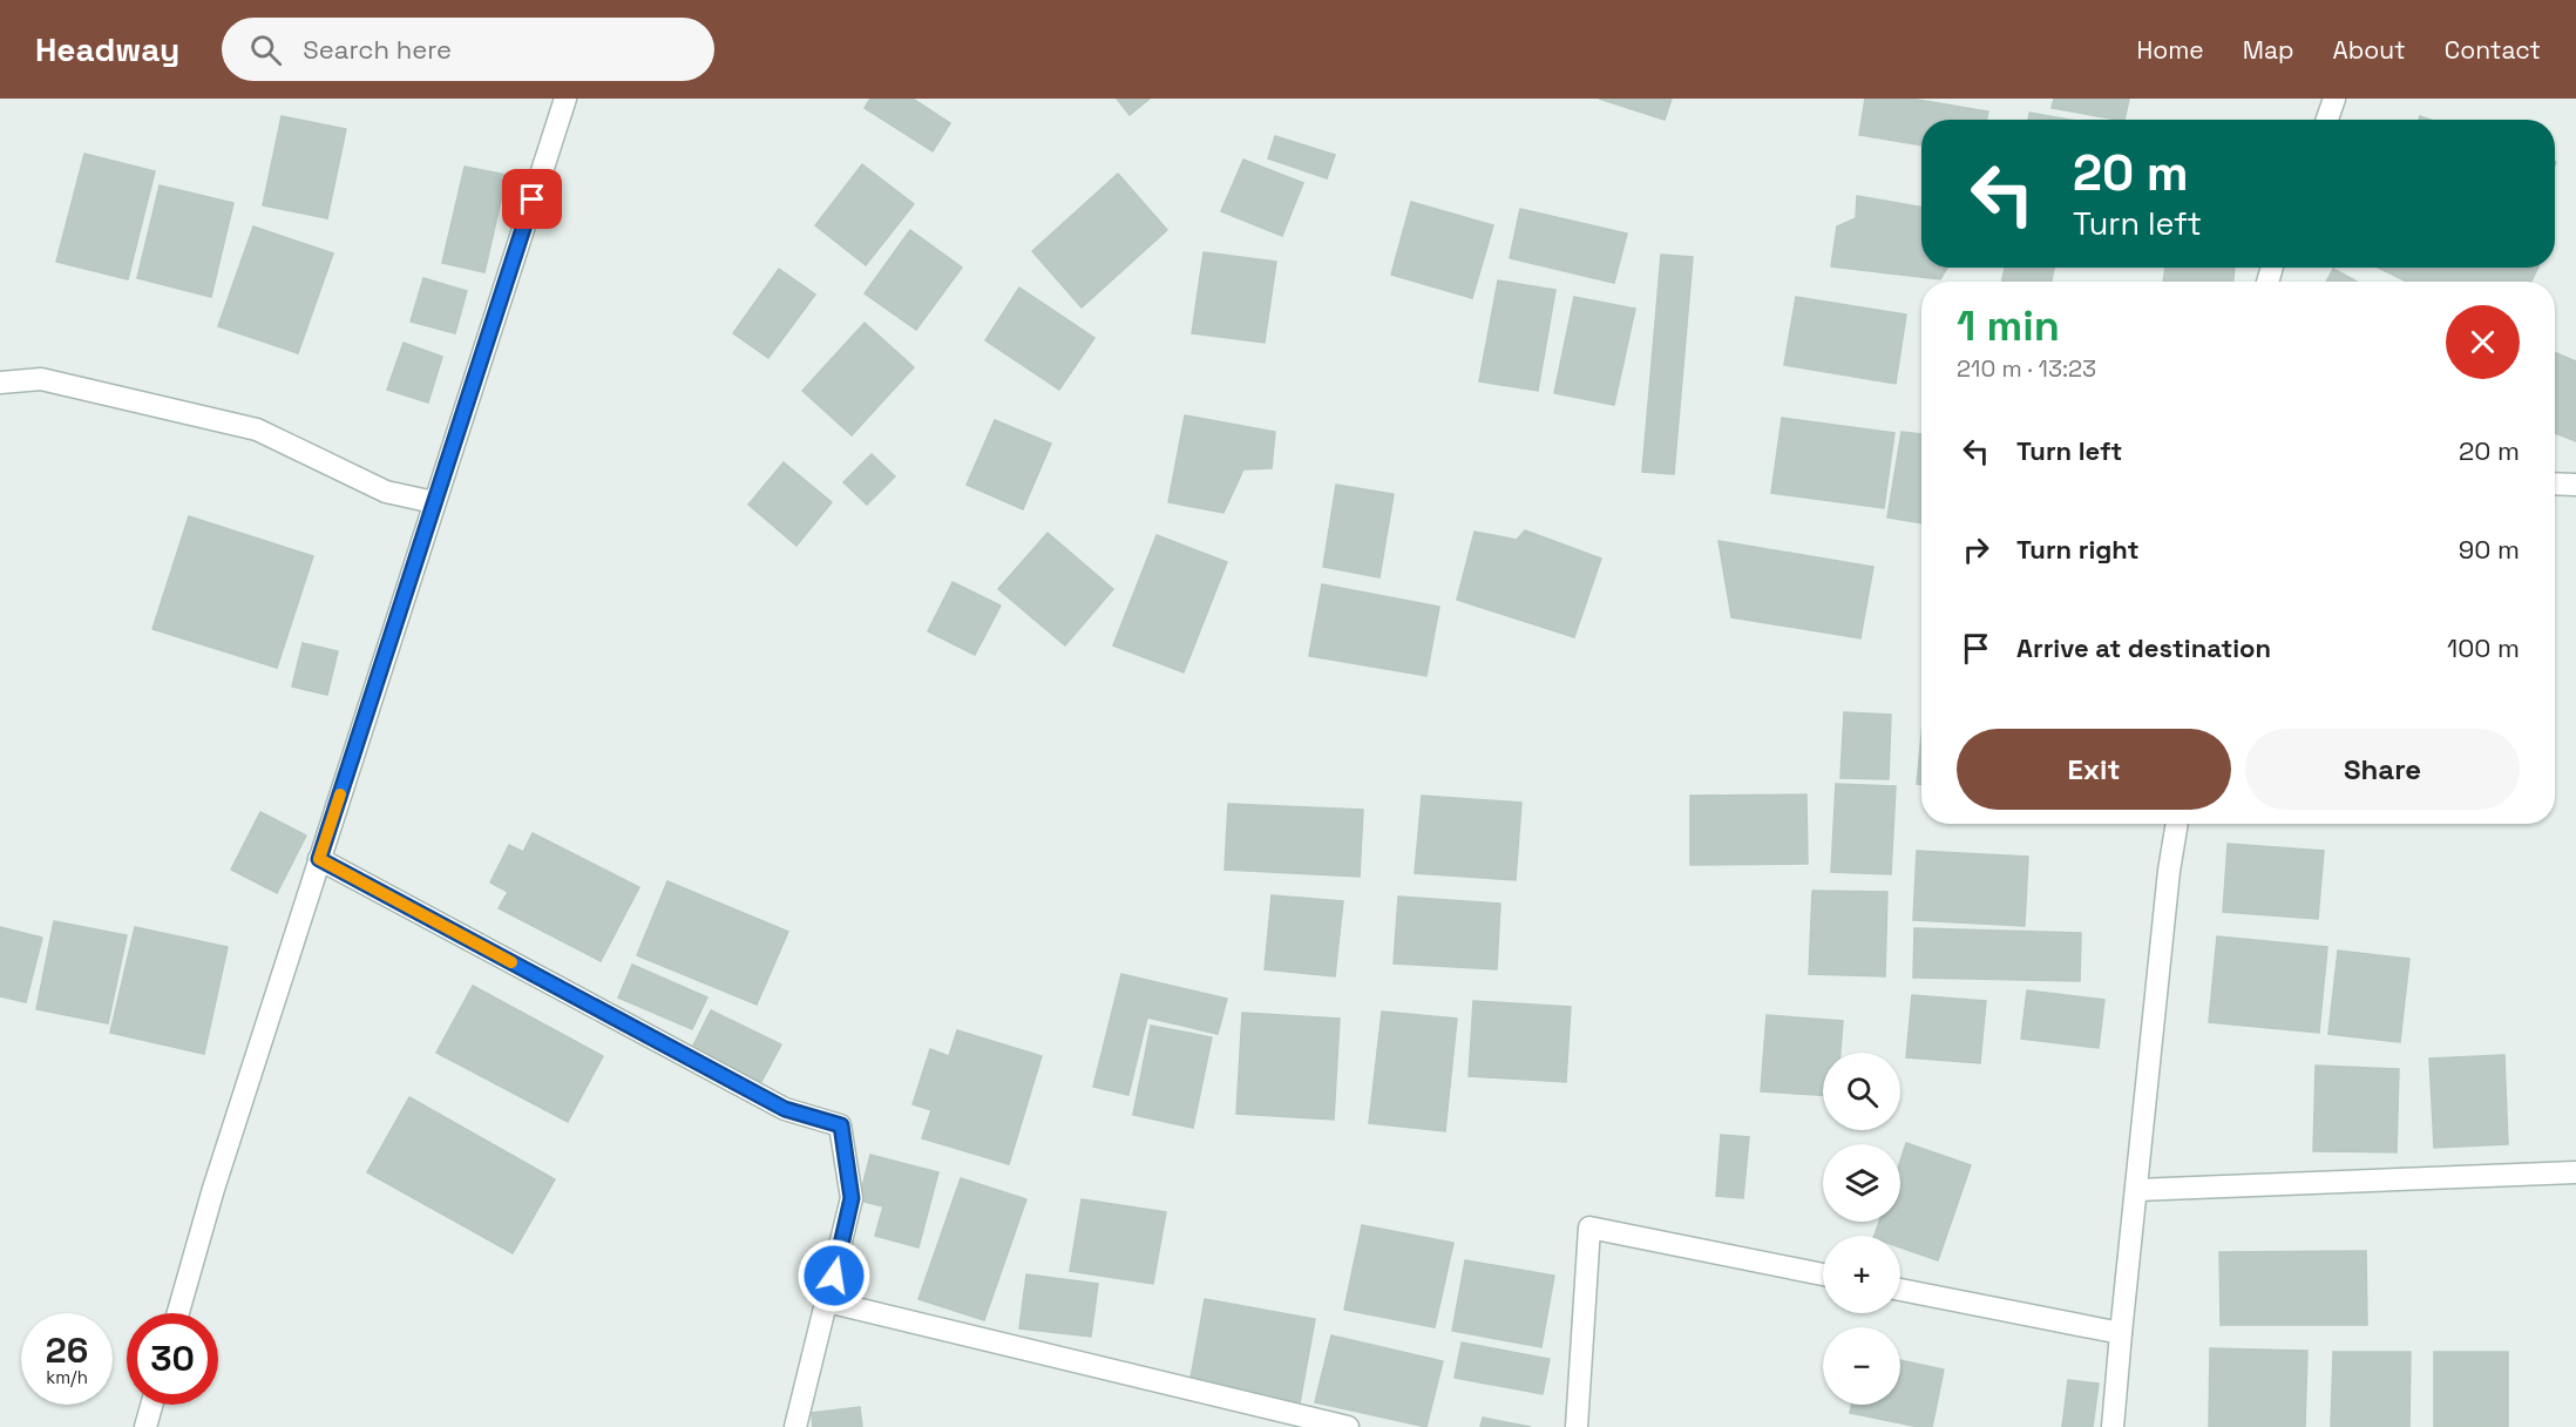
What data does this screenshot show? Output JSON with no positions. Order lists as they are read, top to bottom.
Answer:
{
  "page": {
    "header": "Headway",
    "search": "Search here",
    "nav": [
      "Home",
      "Map",
      "About",
      "Contact"
    ],
    "turn": ["20 m", "Turn left"],
    "heading": ["1 min", "210 m · 13:23"],
    "list": [
      {
        "name": "Turn left",
        "value": "20 m"
      },
      {
        "name": "Turn right",
        "value": "90 m"
      },
      {
        "name": "Arrive at destination",
        "value": "100 m"
      }
    ],
    "buttons": ["Exit", "Share"],
    "map_buttons": ["+", "−"],
    "speed": "26 km/h",
    "limit": "30"
  }
}
